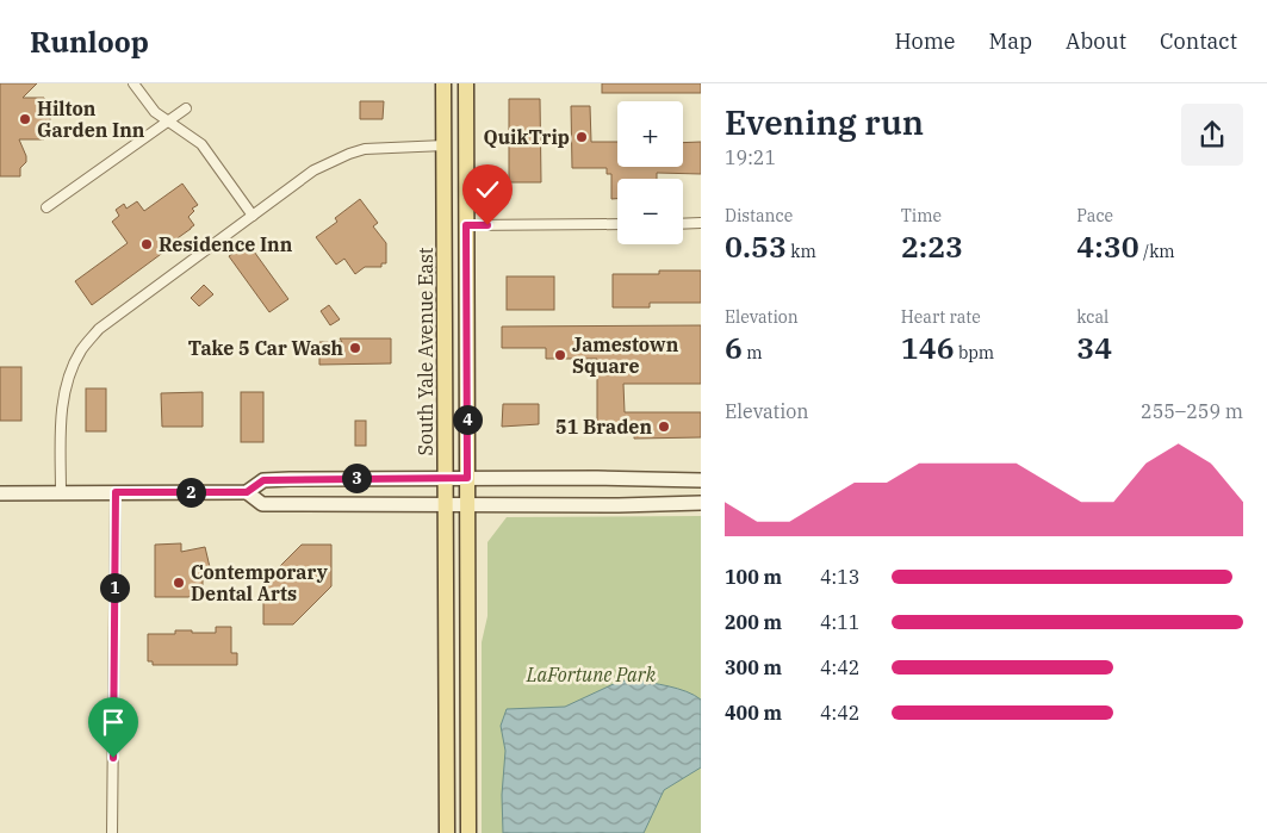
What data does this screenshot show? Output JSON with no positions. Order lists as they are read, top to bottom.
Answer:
{
  "streets": {
    "main road": ["South Yale Avenue East"]
  },
  "parks": ["LaFortune Park"],
  "places": [
    "Hilton Garden Inn",
    "QuikTrip",
    "Residence Inn",
    "Take 5 Car Wash",
    "Jamestown Square",
    "51 Braden",
    "Contemporary Dental Arts"
  ],
  "page": {
    "header": "Runloop",
    "nav": [
      "Home",
      "Map",
      "About",
      "Contact"
    ],
    "heading": ["Evening run", "19:21"],
    "map_buttons": ["+", "−"],
    "stats": [
      ["Distance", "0.53 km"],
      ["Time", "2:23"],
      ["Pace", "4:30 /km"],
      ["Elevation", "6 m"],
      ["Heart rate", "146 bpm"],
      ["kcal", "34"]
    ],
    "chart": ["Elevation", "255–259 m"],
    "pins": [
      "4",
      "3",
      "2",
      "1"
    ],
    "list": [
      {
        "name": "100 m",
        "note": "4:13"
      },
      {
        "name": "200 m",
        "note": "4:11"
      },
      {
        "name": "300 m",
        "note": "4:42"
      },
      {
        "name": "400 m",
        "note": "4:42"
      }
    ]
  }
}
